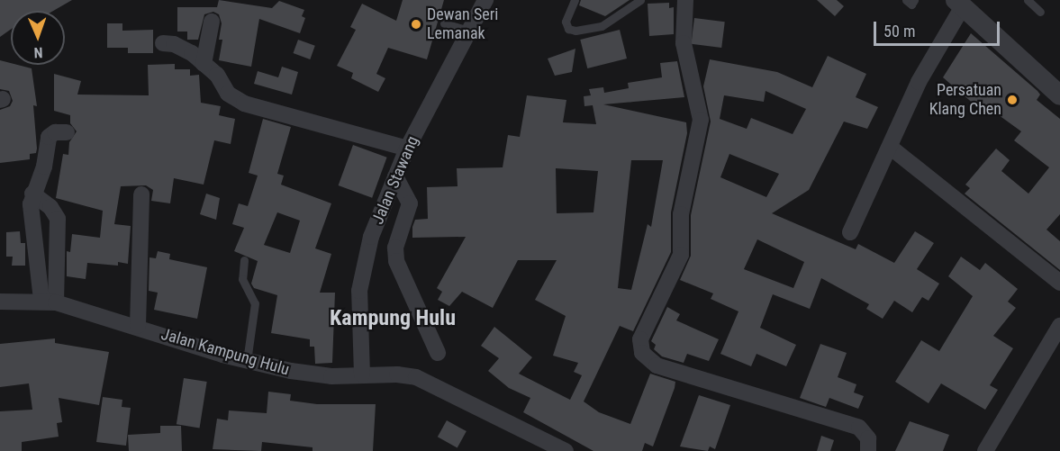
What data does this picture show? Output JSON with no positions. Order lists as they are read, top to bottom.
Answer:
{
  "streets": {
    "street": ["Jalan Stawang", "Jalan Kampung Hulu"]
  },
  "crossings": [
    ["Jalan Stawang", "Jalan Kampung Hulu"]
  ],
  "districts": ["Kampung Hulu"],
  "places": ["Dewan Seri Lemanak", "Persatuan Klang Chen"],
  "scale_bar": "50 m",
  "north": "bottom"
}
